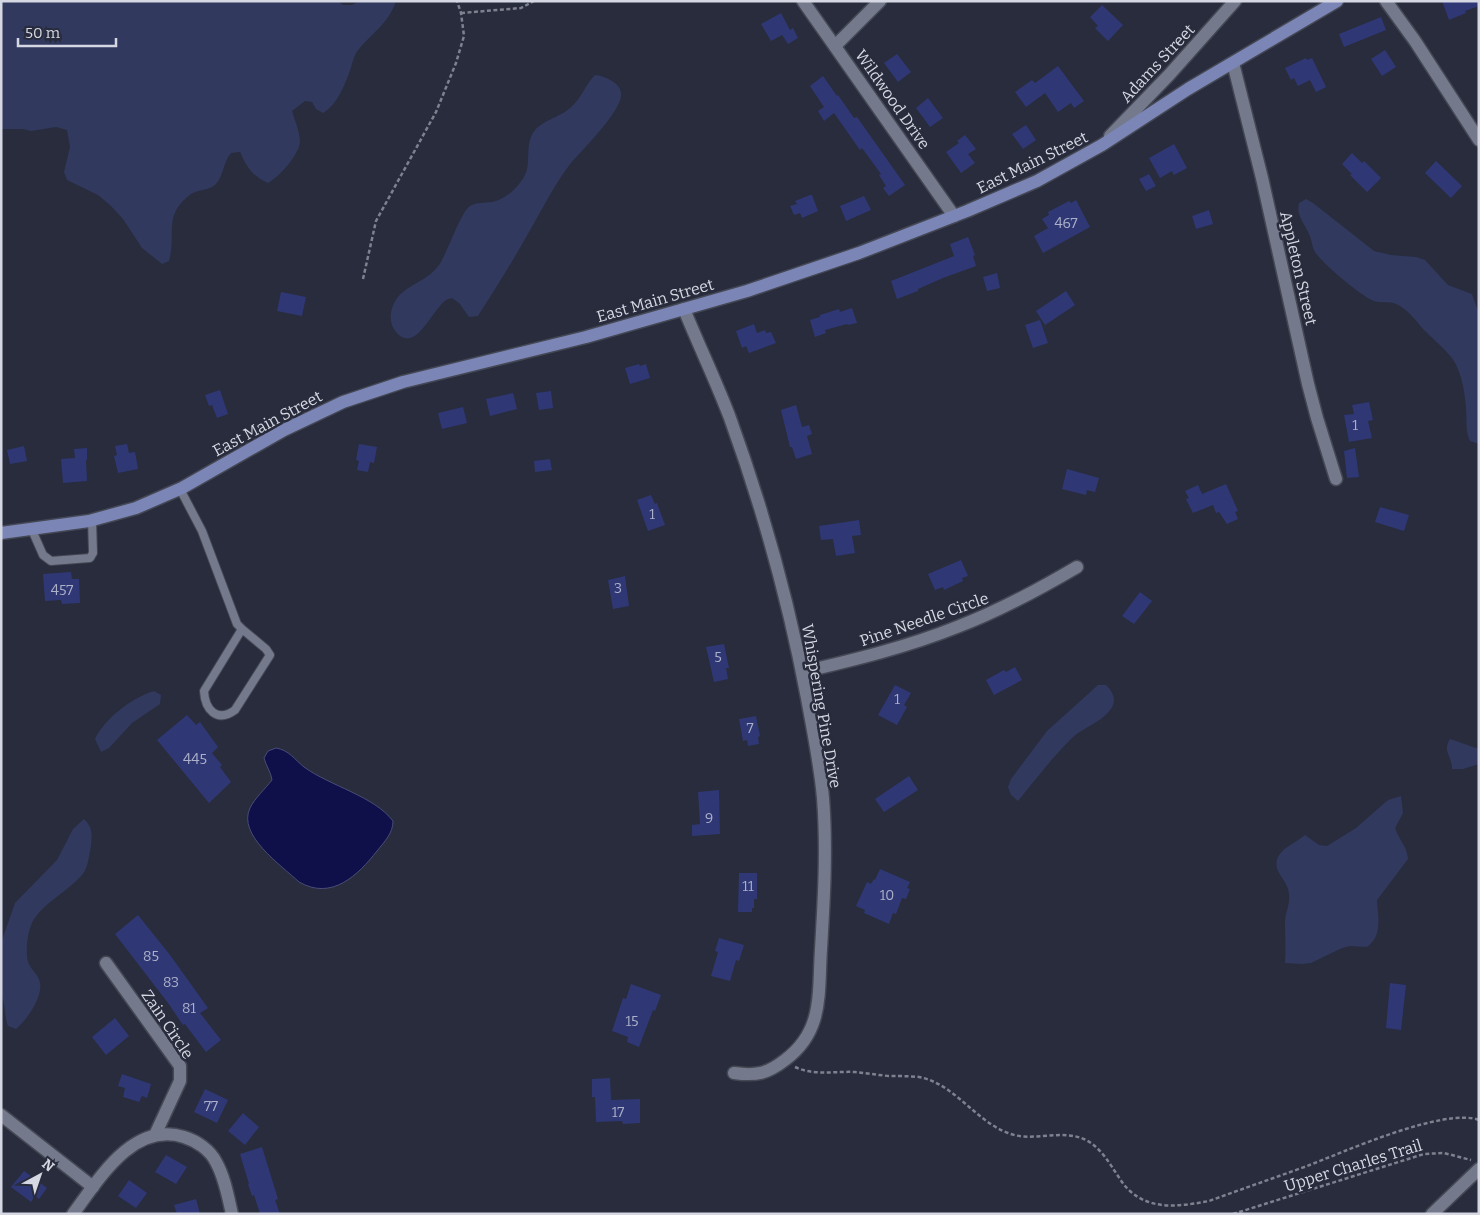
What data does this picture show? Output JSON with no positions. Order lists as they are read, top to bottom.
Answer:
{
  "streets": {
    "main road": ["East Main Street"],
    "street": [
      "Adams Street",
      "Wildwood Drive",
      "Appleton Street",
      "Pine Needle Circle",
      "Whispering Pine Drive",
      "Zain Circle"
    ],
    "path": ["Upper Charles Trail"]
  },
  "crossings": [
    ["Adams Street", "East Main Street"],
    ["Wildwood Drive", "East Main Street"],
    ["East Main Street", "Appleton Street"],
    ["East Main Street", "Whispering Pine Drive"],
    ["Pine Needle Circle", "Whispering Pine Drive"]
  ],
  "house_numbers": [
    "467",
    "1",
    "1",
    "3",
    "457",
    "5",
    "1",
    "7",
    "445",
    "9",
    "11",
    "10",
    "85",
    "83",
    "81",
    "15",
    "77",
    "17"
  ],
  "scale_bar": "50 m",
  "north": "top right"
}
